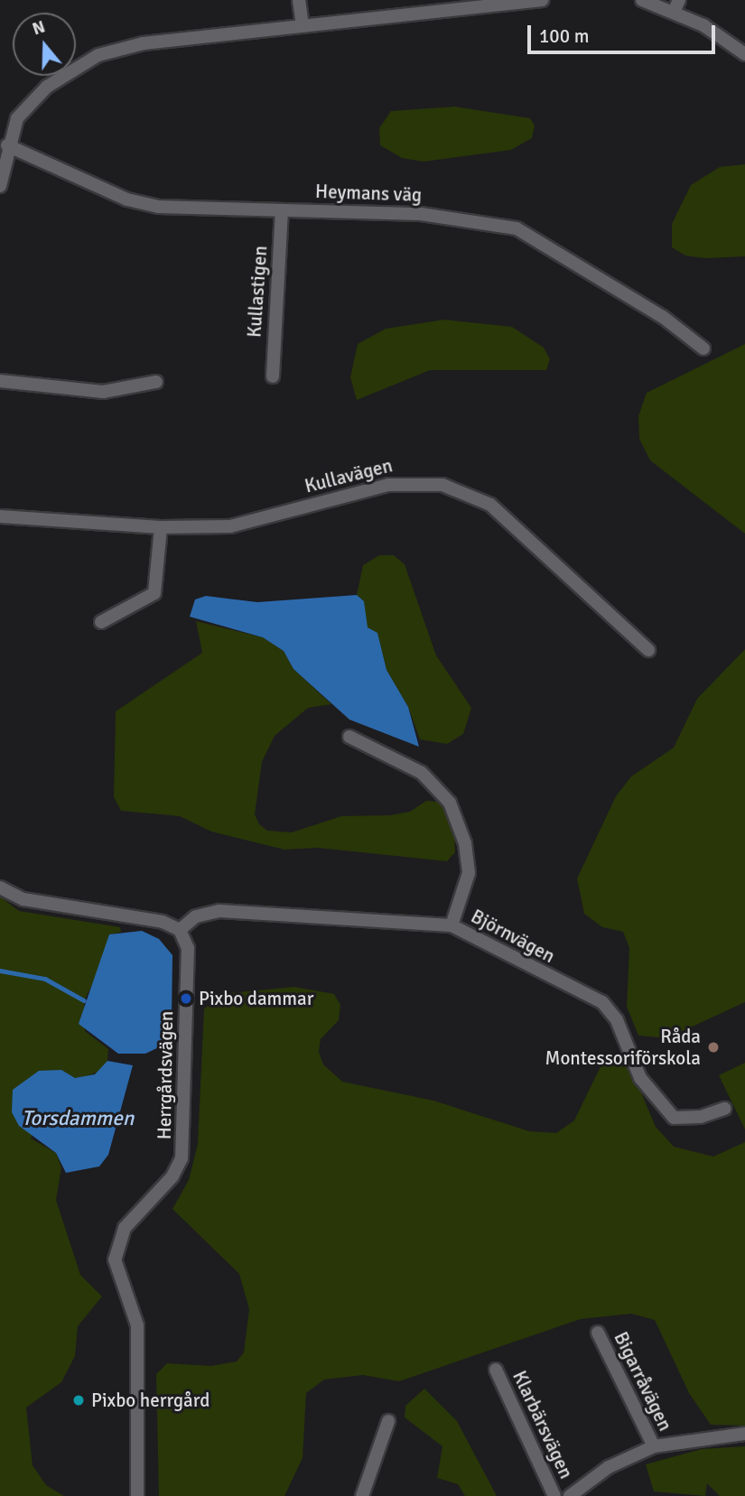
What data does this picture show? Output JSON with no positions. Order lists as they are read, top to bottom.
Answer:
{
  "streets": {
    "street": [
      "Heymans väg",
      "Kullastigen",
      "Kullavägen",
      "Björnvägen",
      "Herrgårdsvägen",
      "Bigarråvägen",
      "Klarbärsvägen"
    ]
  },
  "crossings": [
    ["Heymans väg", "Kullastigen"],
    ["Björnvägen", "Herrgårdsvägen"]
  ],
  "water": ["Torsdammen"],
  "places": ["Pixbo dammar", "Råda Montessoriförskola", "Pixbo herrgård"],
  "scale_bar": "100 m",
  "north": "top"
}
